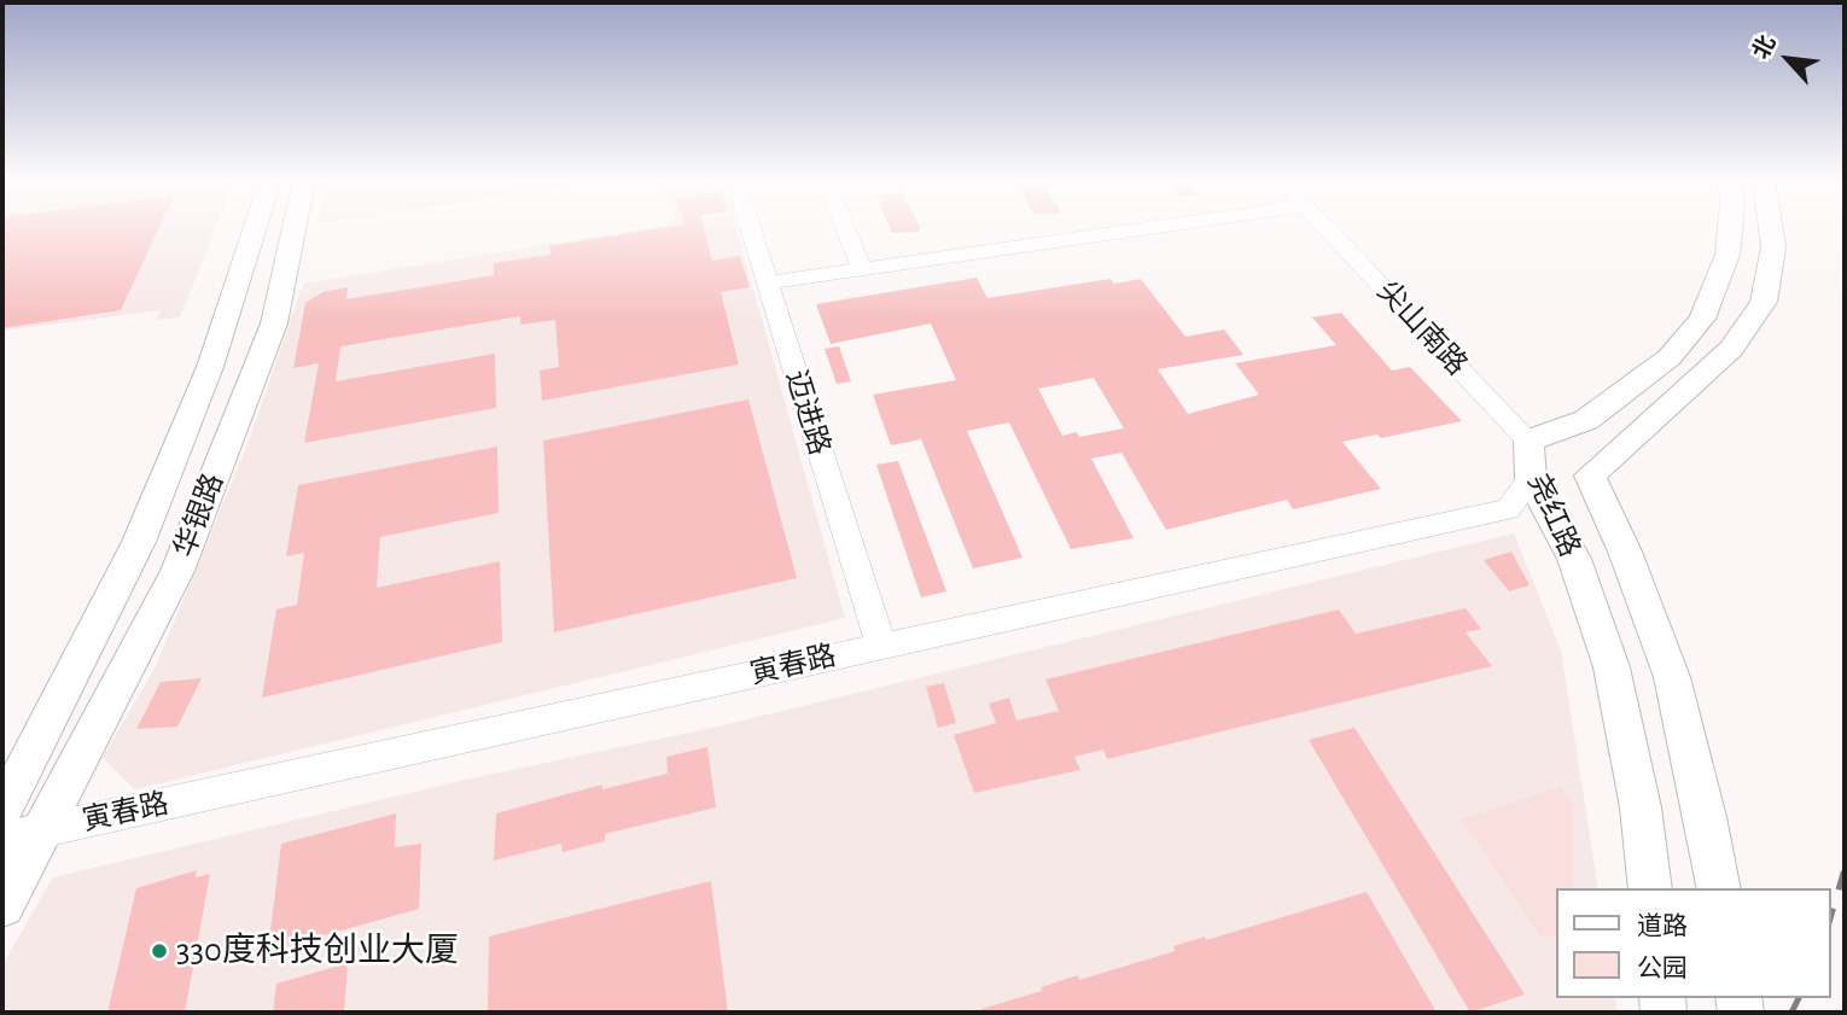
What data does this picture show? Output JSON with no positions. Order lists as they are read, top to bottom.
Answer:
{
  "streets": {
    "main road": ["华银路", "尧红路", "寅春路"],
    "street": ["尖山南路", "迈进路"]
  },
  "crossings": [
    ["尖山南路", "尧红路"],
    ["迈进路", "寅春路"],
    ["华银路", "寅春路"],
    ["尧红路", "寅春路"]
  ],
  "places": ["330度科技创业大厦"],
  "legend": ["道路", "公园"],
  "north": "top left"
}
